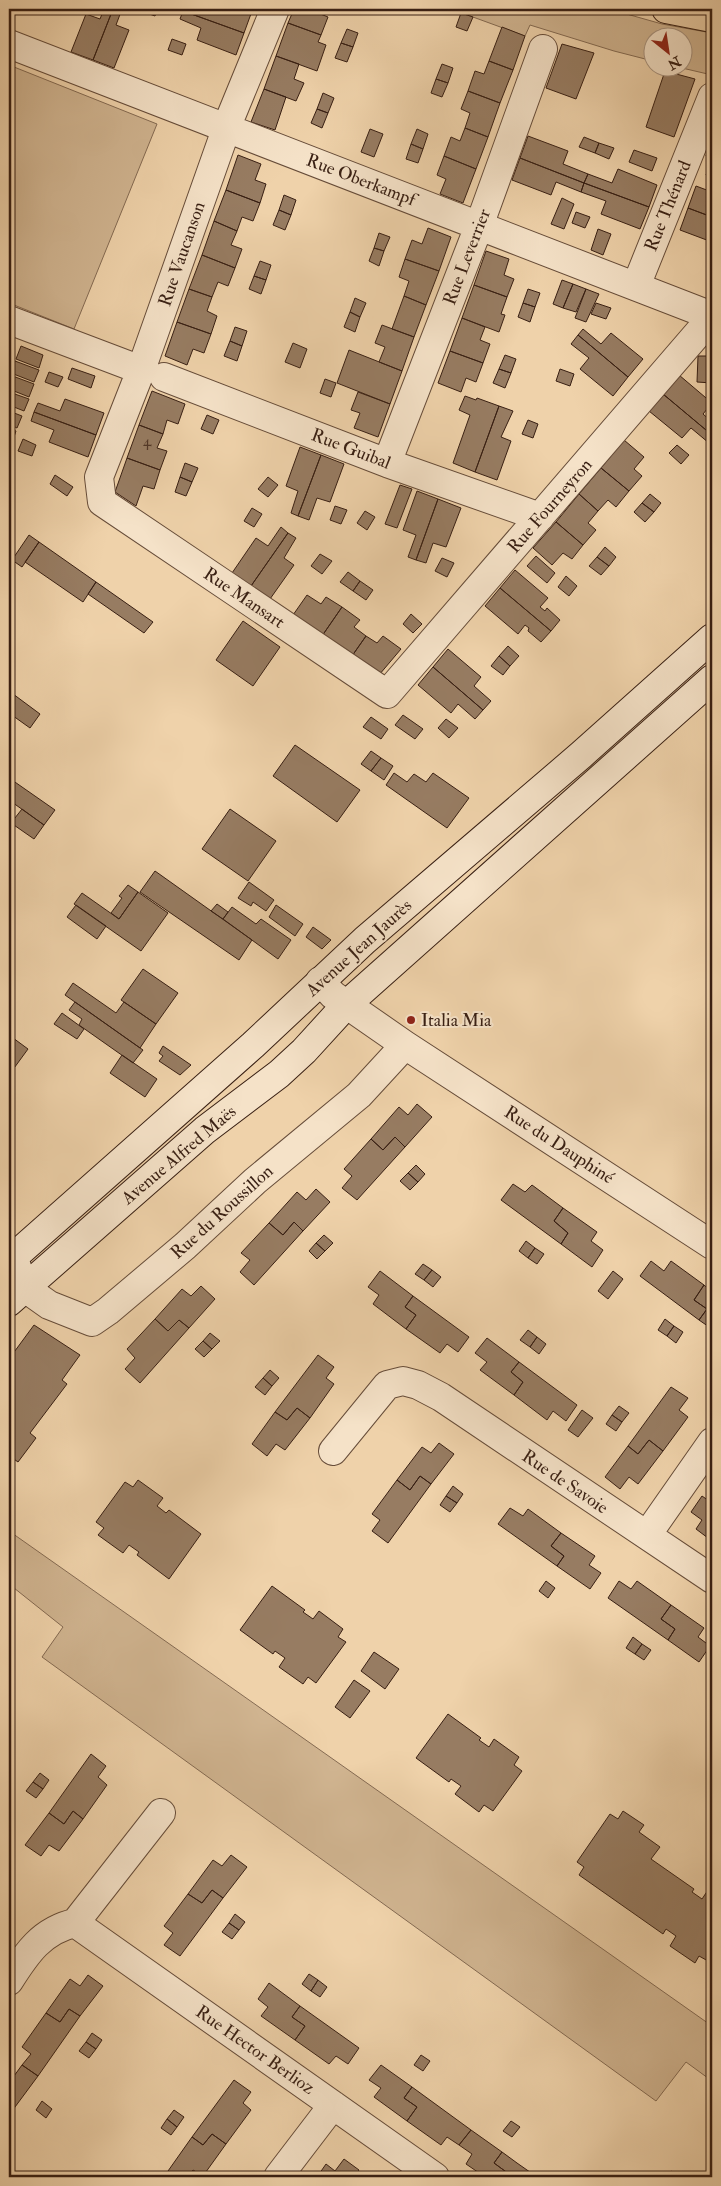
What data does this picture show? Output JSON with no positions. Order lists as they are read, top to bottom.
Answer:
{
  "streets": {
    "street": [
      "Rue Oberkampf",
      "Rue Thénard",
      "Rue Vaucanson",
      "Rue Leverrier",
      "Rue Guibal",
      "Rue Fourneyron",
      "Rue Mansart",
      "Avenue Jean Jaurès",
      "Rue du Dauphiné",
      "Avenue Alfred Maës",
      "Rue du Roussillon",
      "Rue de Savoie",
      "Rue Hector Berlioz"
    ]
  },
  "crossings": [
    ["Rue Oberkampf", "Rue Thénard"],
    ["Rue Oberkampf", "Rue Vaucanson"],
    ["Rue Oberkampf", "Rue Leverrier"],
    ["Rue Oberkampf", "Rue Fourneyron"],
    ["Rue Vaucanson", "Rue Guibal"],
    ["Rue Vaucanson", "Rue Mansart"],
    ["Rue Leverrier", "Rue Guibal"],
    ["Rue Guibal", "Rue Fourneyron"],
    ["Rue Fourneyron", "Rue Mansart"],
    ["Avenue Jean Jaurès", "Rue du Dauphiné"],
    ["Avenue Jean Jaurès", "Avenue Alfred Maës"],
    ["Rue du Dauphiné", "Avenue Alfred Maës"],
    ["Rue du Dauphiné", "Rue du Roussillon"],
    ["Avenue Alfred Maës", "Rue du Roussillon"]
  ],
  "places": ["Italia Mia"],
  "house_numbers": ["4"],
  "north": "bottom right"
}
